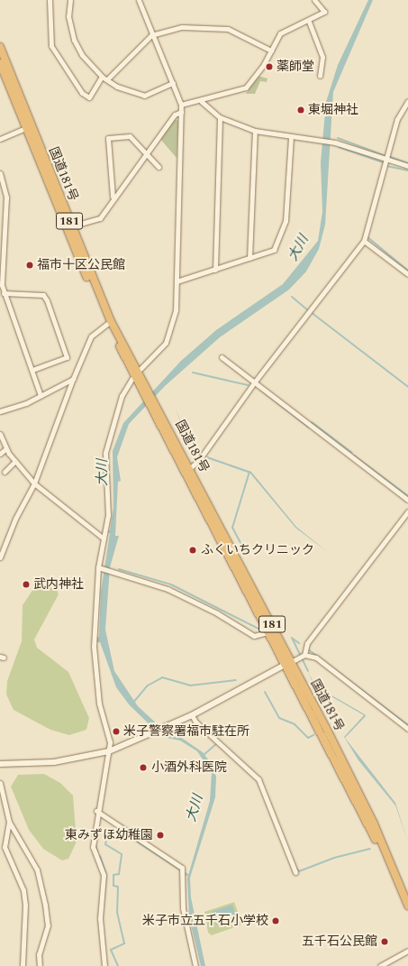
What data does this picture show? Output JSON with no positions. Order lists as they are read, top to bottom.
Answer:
{
  "streets": {
    "highway": ["国道181号", "181"]
  },
  "water": ["大川"],
  "places": [
    "薬師堂",
    "東堀神社",
    "福市十区公民館",
    "ふくいちクリニック",
    "武内神社",
    "米子警察署福市駐在所",
    "小酒外科医院",
    "東みずほ幼稚園",
    "米子市立五千石小学校",
    "五千石公民館"
  ]
}
